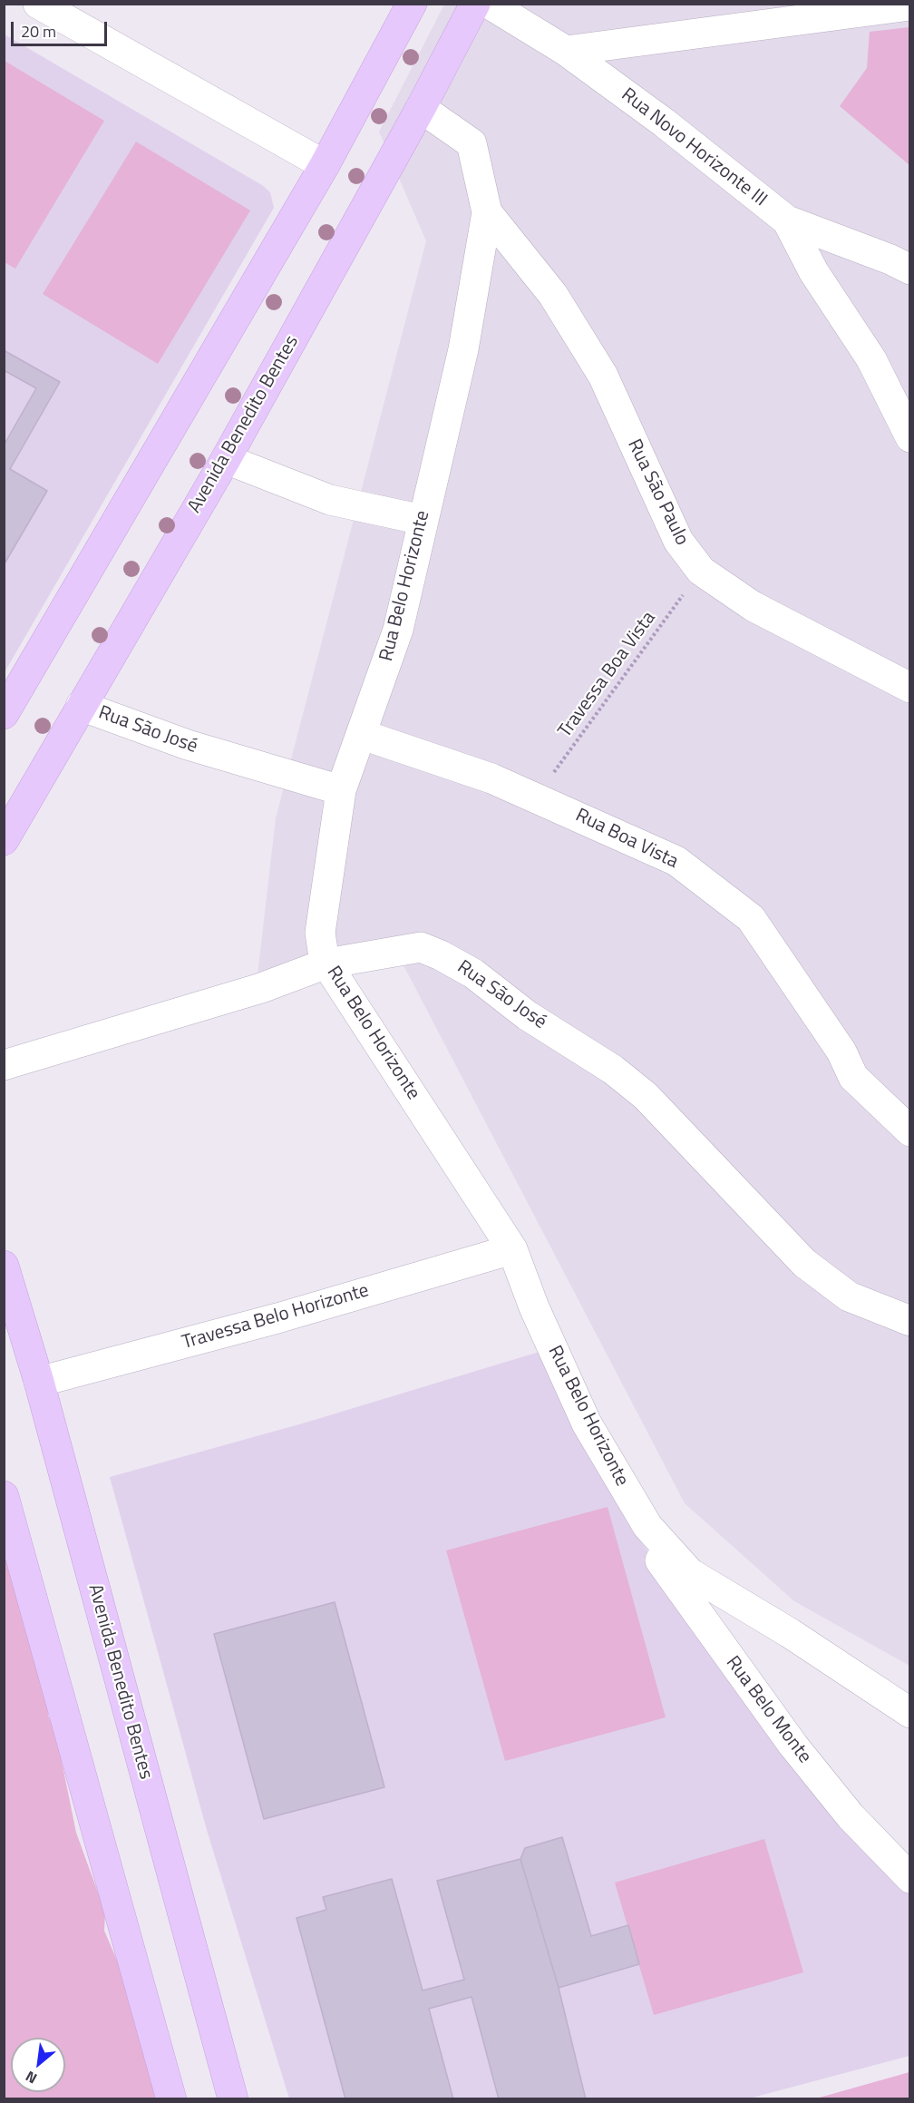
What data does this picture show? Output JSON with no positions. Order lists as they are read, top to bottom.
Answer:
{
  "streets": {
    "street": [
      "Rua Novo Horizonte III",
      "Avenida Benedito Bentes",
      "Rua São Paulo",
      "Rua Belo Horizonte",
      "Rua São José",
      "Rua Boa Vista",
      "Travessa Belo Horizonte",
      "Rua Belo Monte"
    ],
    "path": ["Travessa Boa Vista"]
  },
  "crossings": [
    ["Avenida Benedito Bentes", "Rua Belo Horizonte"],
    ["Avenida Benedito Bentes", "Rua São José"],
    ["Avenida Benedito Bentes", "Travessa Belo Horizonte"],
    ["Rua São Paulo", "Rua Belo Horizonte"],
    ["Rua São Paulo", "Travessa Boa Vista"],
    ["Rua Belo Horizonte", "Rua São José"],
    ["Rua Belo Horizonte", "Rua Boa Vista"],
    ["Rua Belo Horizonte", "Travessa Belo Horizonte"],
    ["Rua Belo Horizonte", "Rua Belo Monte"],
    ["Travessa Boa Vista", "Rua Boa Vista"]
  ],
  "scale_bar": "20 m",
  "north": "bottom left"
}
